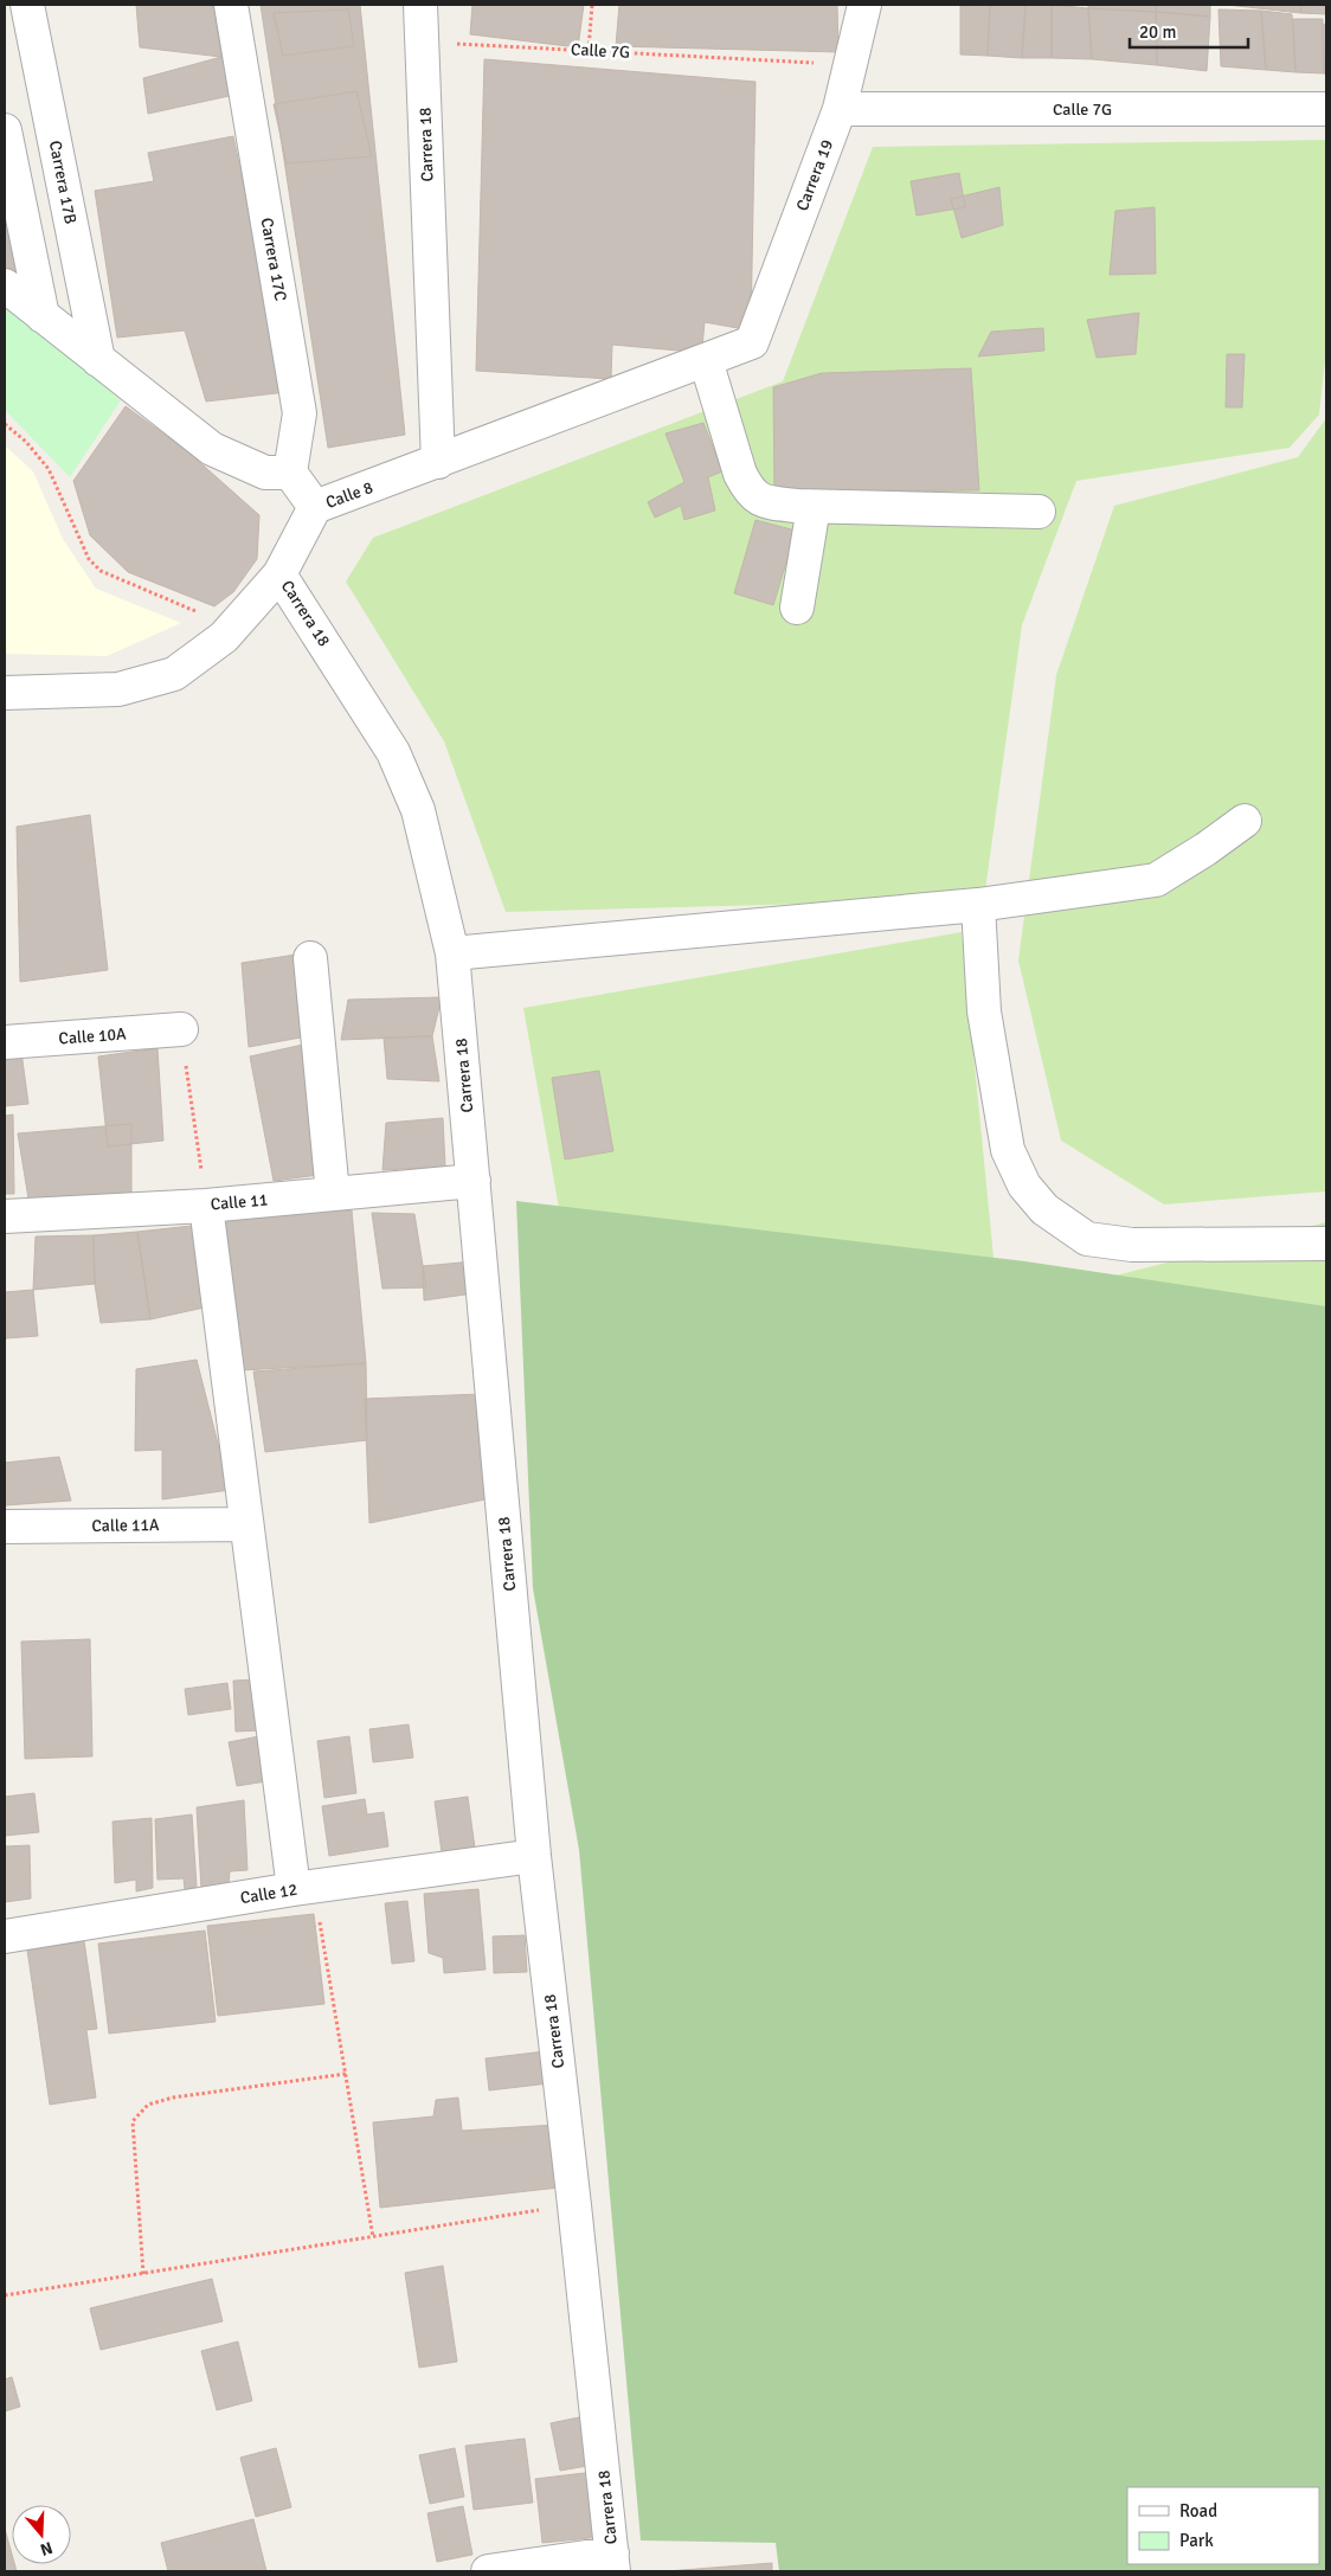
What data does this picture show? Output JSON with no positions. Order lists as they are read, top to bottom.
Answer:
{
  "streets": {
    "street": [
      "Calle 7G",
      "Carrera 18",
      "Carrera 19",
      "Carrera 17B",
      "Carrera 17C",
      "Calle 8",
      "Calle 10A",
      "Calle 11",
      "Calle 11A",
      "Calle 12"
    ]
  },
  "crossings": [
    ["Calle 7G", "Carrera 18"],
    ["Calle 7G", "Carrera 19"],
    ["Carrera 18", "Calle 8"],
    ["Carrera 18", "Calle 11"],
    ["Carrera 18", "Calle 12"],
    ["Carrera 19", "Calle 8"]
  ],
  "legend": ["Road", "Park"],
  "scale_bar": "20 m",
  "north": "bottom"
}
